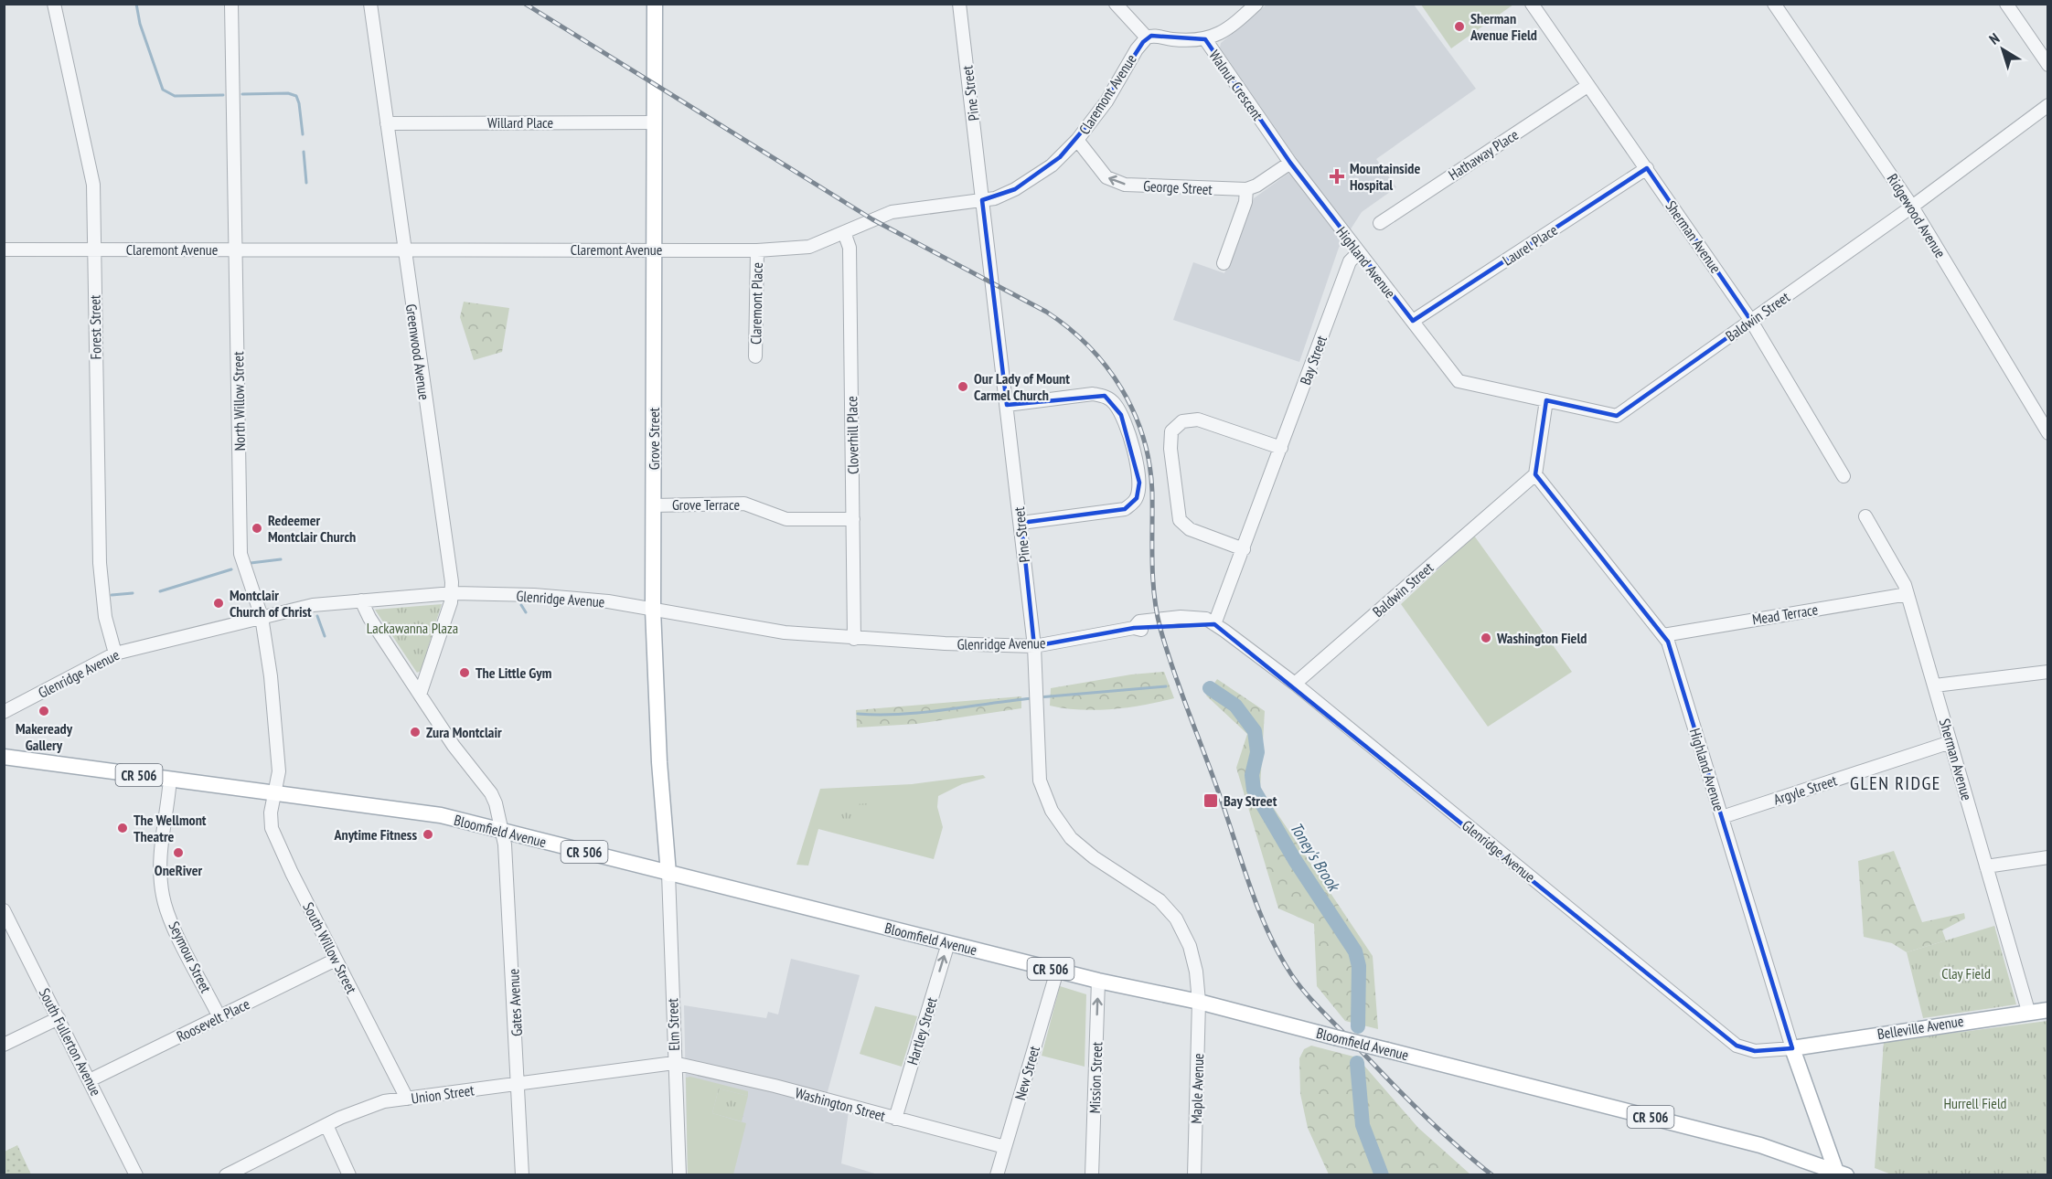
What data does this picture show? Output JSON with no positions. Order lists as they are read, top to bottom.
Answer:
{
  "streets": {
    "main road": [
      "Highland Avenue",
      "Grove Street",
      "CR 506",
      "Bloomfield Avenue",
      "Belleville Avenue"
    ],
    "street": [
      "Walnut Crescent",
      "Pine Street",
      "Claremont Avenue",
      "Willard Place",
      "Hathaway Place",
      "George Street",
      "Ridgewood Avenue",
      "Sherman Avenue",
      "Laurel Place",
      "Claremont Place",
      "Baldwin Street",
      "Forest Street",
      "Greenwood Avenue",
      "Bay Street",
      "North Willow Street",
      "Cloverhill Place",
      "Grove Terrace",
      "Glenridge Avenue",
      "Mead Terrace",
      "Argyle Street",
      "South Willow Street",
      "Seymour Street",
      "Gates Avenue",
      "Roosevelt Place",
      "Elm Street",
      "Hartley Street",
      "South Fullerton Avenue",
      "New Street",
      "Mission Street",
      "Maple Avenue",
      "Union Street",
      "Washington Street"
    ]
  },
  "crossings": [
    ["Walnut Crescent", "Claremont Avenue"],
    ["Walnut Crescent", "Highland Avenue"],
    ["Pine Street", "Claremont Avenue"],
    ["Pine Street", "Glenridge Avenue"],
    ["Pine Street", "Bloomfield Avenue"],
    ["Pine Street", "Maple Avenue"],
    ["Claremont Avenue", "George Street"],
    ["Claremont Avenue", "Claremont Place"],
    ["Claremont Avenue", "Forest Street"],
    ["Claremont Avenue", "Greenwood Avenue"],
    ["Claremont Avenue", "North Willow Street"],
    ["Claremont Avenue", "Cloverhill Place"],
    ["Claremont Avenue", "Grove Street"],
    ["Willard Place", "Greenwood Avenue"],
    ["Willard Place", "Grove Street"],
    ["Hathaway Place", "Sherman Avenue"],
    ["Ridgewood Avenue", "Baldwin Street"],
    ["Sherman Avenue", "Laurel Place"],
    ["Sherman Avenue", "Baldwin Street"],
    ["Sherman Avenue", "Mead Terrace"],
    ["Sherman Avenue", "Argyle Street"],
    ["Sherman Avenue", "Belleville Avenue"],
    ["Laurel Place", "Highland Avenue"],
    ["Highland Avenue", "Baldwin Street"],
    ["Highland Avenue", "Bay Street"],
    ["Highland Avenue", "Glenridge Avenue"],
    ["Highland Avenue", "Mead Terrace"],
    ["Highland Avenue", "Argyle Street"],
    ["Highland Avenue", "Bloomfield Avenue"],
    ["Highland Avenue", "Belleville Avenue"],
    ["Baldwin Street", "Glenridge Avenue"],
    ["Forest Street", "Glenridge Avenue"],
    ["Greenwood Avenue", "Glenridge Avenue"],
    ["Bay Street", "Glenridge Avenue"],
    ["North Willow Street", "Glenridge Avenue"],
    ["North Willow Street", "Bloomfield Avenue"],
    ["North Willow Street", "South Willow Street"],
    ["Cloverhill Place", "Grove Terrace"],
    ["Cloverhill Place", "Glenridge Avenue"],
    ["Grove Street", "Grove Terrace"],
    ["Grove Street", "Glenridge Avenue"],
    ["Grove Street", "Bloomfield Avenue"],
    ["Grove Street", "Elm Street"],
    ["Glenridge Avenue", "Belleville Avenue"],
    ["Bloomfield Avenue", "South Willow Street"],
    ["Bloomfield Avenue", "Gates Avenue"],
    ["Bloomfield Avenue", "Elm Street"],
    ["Bloomfield Avenue", "Hartley Street"],
    ["Bloomfield Avenue", "New Street"],
    ["Bloomfield Avenue", "Mission Street"],
    ["Bloomfield Avenue", "Maple Avenue"],
    ["South Willow Street", "Roosevelt Place"],
    ["South Willow Street", "Union Street"],
    ["Seymour Street", "Roosevelt Place"],
    ["Gates Avenue", "Union Street"],
    ["Roosevelt Place", "South Fullerton Avenue"],
    ["Elm Street", "Union Street"],
    ["Elm Street", "Washington Street"],
    ["Hartley Street", "Washington Street"],
    ["New Street", "Washington Street"],
    ["Union Street", "Washington Street"]
  ],
  "one_way": ["George Street", "Hartley Street", "Mission Street"],
  "districts": ["GLEN RIDGE"],
  "water": ["Toney's Brook"],
  "parks": ["Lackawanna Plaza", "Clay Field", "Hurrell Field"],
  "places": {
    "other": [
      "Sherman Avenue Field",
      "Our Lady of Mount Carmel Church",
      "Redeemer Montclair Church",
      "Montclair Church of Christ",
      "Washington Field",
      "The Little Gym",
      "Makeready Gallery",
      "Zura Montclair",
      "The Wellmont Theatre",
      "Anytime Fitness",
      "OneRiver"
    ],
    "health": ["Mountainside Hospital"],
    "transit": ["Bay Street"]
  },
  "north": "top left"
}
